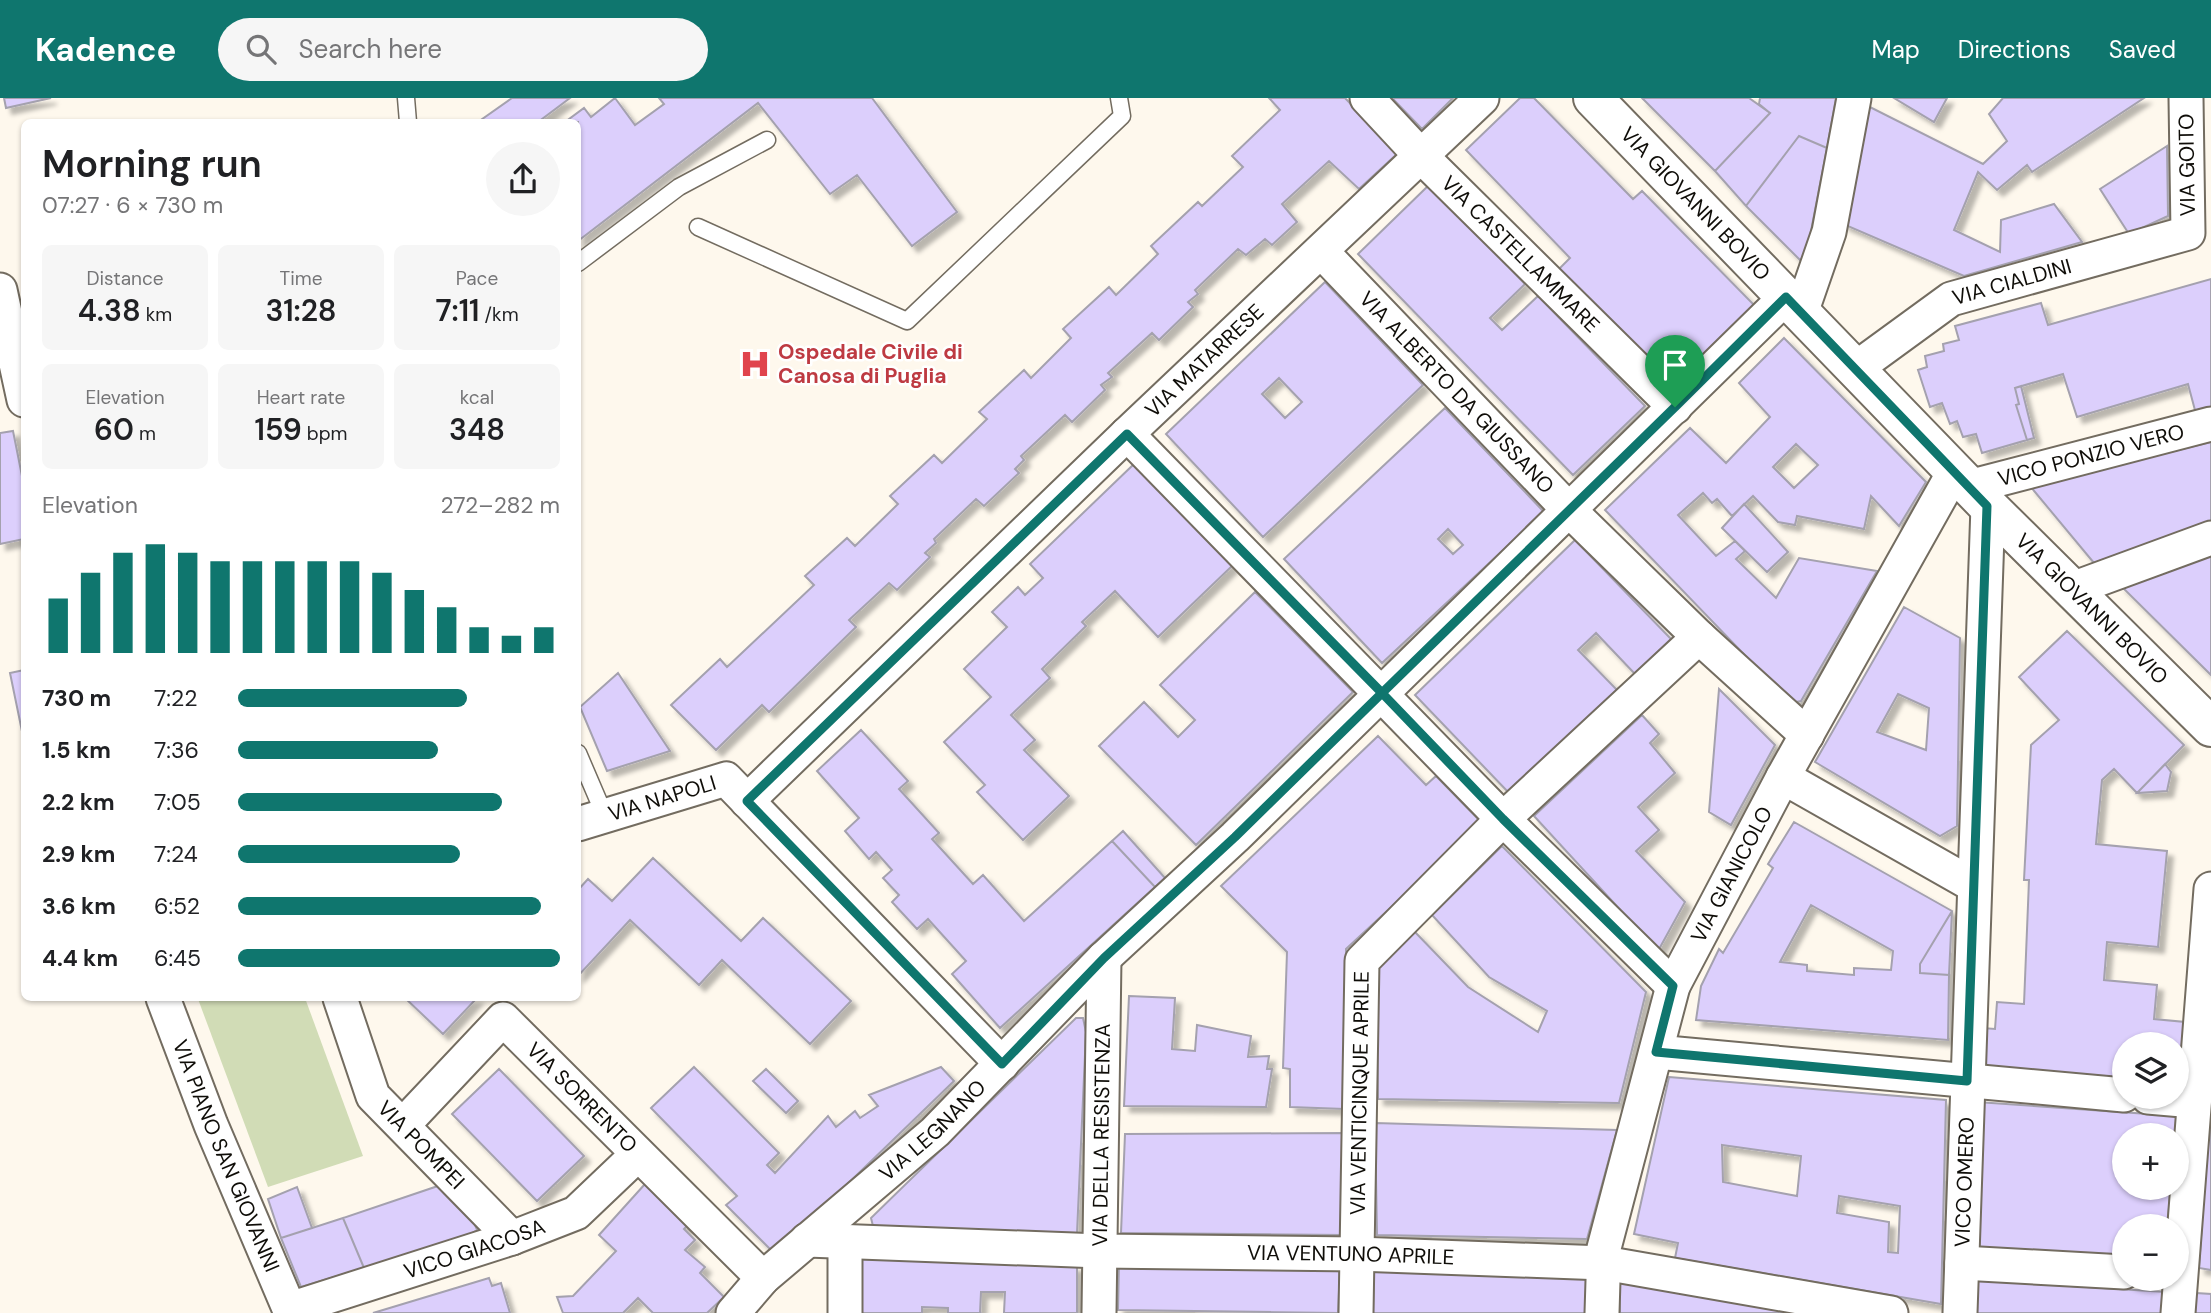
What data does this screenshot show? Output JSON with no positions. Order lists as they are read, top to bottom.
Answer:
{
  "streets": {
    "street": [
      "VIA GOITO",
      "VIA GIOVANNI BOVIO",
      "VIA CASTELLAMMARE",
      "VIA CIALDINI",
      "VIA MATARRESE",
      "VIA ALBERTO DA GIUSSANO",
      "VICO PONZIO VERO",
      "VIA NAPOLI",
      "VIA GIANICOLO",
      "VIA VENTICINQUE APRILE",
      "VIA SORRENTO",
      "VIA LEGNANO",
      "VIA DELLA RESISTENZA",
      "VIA POMPEI",
      "VIA PIANO SAN GIOVANNI",
      "VICO OMERO",
      "VICO GIACOSA",
      "VIA VENTUNO APRILE"
    ]
  },
  "crossings": [
    ["VIA GOITO", "VIA CIALDINI"],
    ["VIA GIOVANNI BOVIO", "VIA CIALDINI"],
    ["VIA GIOVANNI BOVIO", "VICO PONZIO VERO"],
    ["VIA GIOVANNI BOVIO", "VIA GIANICOLO"],
    ["VIA GIOVANNI BOVIO", "VIA LEGNANO"],
    ["VIA GIOVANNI BOVIO", "VICO OMERO"],
    ["VIA CASTELLAMMARE", "VIA MATARRESE"],
    ["VIA CASTELLAMMARE", "VIA LEGNANO"],
    ["VIA MATARRESE", "VIA ALBERTO DA GIUSSANO"],
    ["VIA MATARRESE", "VIA NAPOLI"],
    ["VIA ALBERTO DA GIUSSANO", "VIA GIANICOLO"],
    ["VIA ALBERTO DA GIUSSANO", "VIA VENTICINQUE APRILE"],
    ["VIA ALBERTO DA GIUSSANO", "VIA LEGNANO"],
    ["VICO PONZIO VERO", "VIA GIANICOLO"],
    ["VICO PONZIO VERO", "VICO OMERO"],
    ["VIA NAPOLI", "VIA LEGNANO"],
    ["VIA GIANICOLO", "VICO OMERO"],
    ["VIA GIANICOLO", "VIA VENTUNO APRILE"],
    ["VIA VENTICINQUE APRILE", "VIA VENTUNO APRILE"],
    ["VIA SORRENTO", "VIA LEGNANO"],
    ["VIA SORRENTO", "VIA POMPEI"],
    ["VIA SORRENTO", "VICO GIACOSA"],
    ["VIA LEGNANO", "VIA DELLA RESISTENZA"],
    ["VIA LEGNANO", "VIA VENTUNO APRILE"],
    ["VIA DELLA RESISTENZA", "VIA VENTUNO APRILE"],
    ["VIA POMPEI", "VICO GIACOSA"],
    ["VIA PIANO SAN GIOVANNI", "VICO GIACOSA"]
  ],
  "places": {
    "hospital": ["Ospedale Civile di Canosa di Puglia"]
  },
  "page": {
    "header": "Kadence",
    "search": "Search here",
    "nav": ["Map", "Directions", "Saved"],
    "heading": ["Morning run", "07:27 · 6 × 730 m"],
    "stats": [
      ["Distance", "4.38 km"],
      ["Time", "31:28"],
      ["Pace", "7:11 /km"],
      ["Elevation", "60 m"],
      ["Heart rate", "159 bpm"],
      ["kcal", "348"]
    ],
    "chart": ["Elevation", "272–282 m"],
    "list": [
      {
        "name": "730 m",
        "note": "7:22"
      },
      {
        "name": "1.5 km",
        "note": "7:36"
      },
      {
        "name": "2.2 km",
        "note": "7:05"
      },
      {
        "name": "2.9 km",
        "note": "7:24"
      },
      {
        "name": "3.6 km",
        "note": "6:52"
      },
      {
        "name": "4.4 km",
        "note": "6:45"
      }
    ],
    "map_buttons": ["+", "−"]
  }
}
